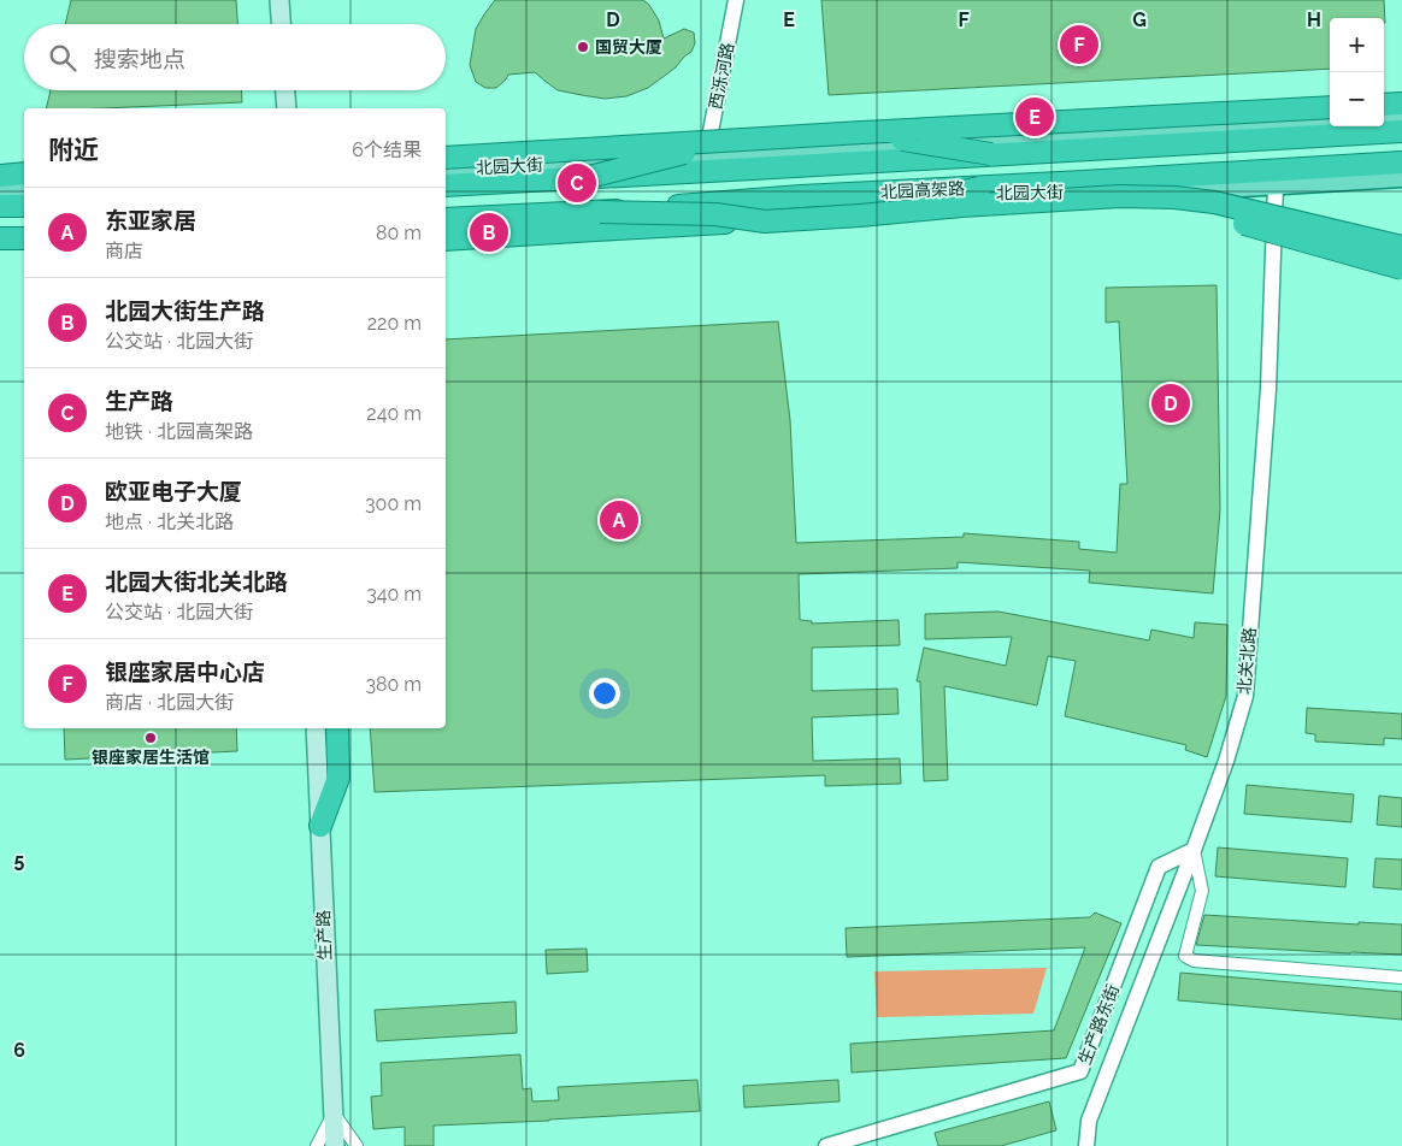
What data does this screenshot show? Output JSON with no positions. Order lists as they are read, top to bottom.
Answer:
{
  "streets": {
    "highway": ["北园高架路"],
    "main road": ["北园大街", "生产路"],
    "street": ["西泺河路", "北关北路", "生产路东街"]
  },
  "crossings": [
    ["西泺河路", "北园大街"],
    ["北园大街", "北关北路"],
    ["北关北路", "生产路东街"]
  ],
  "places": ["国贸大厦", "银座家居生活馆"],
  "page": {
    "map_buttons": ["+", "−"],
    "pins": [
      "F",
      "E",
      "C",
      "B",
      "D",
      "A"
    ],
    "search": "搜索地点",
    "heading": ["附近", "6个结果"],
    "list": [
      {
        "mark": "A",
        "name": "东亚家居",
        "note": "商店",
        "value": "80 m"
      },
      {
        "mark": "B",
        "name": "北园大街生产路",
        "note": "公交站 · 北园大街",
        "value": "220 m"
      },
      {
        "mark": "C",
        "name": "生产路",
        "note": "地铁 · 北园高架路",
        "value": "240 m"
      },
      {
        "mark": "D",
        "name": "欧亚电子大厦",
        "note": "地点 · 北关北路",
        "value": "300 m"
      },
      {
        "mark": "E",
        "name": "北园大街北关北路",
        "note": "公交站 · 北园大街",
        "value": "340 m"
      },
      {
        "mark": "F",
        "name": "银座家居中心店",
        "note": "商店 · 北园大街",
        "value": "380 m"
      }
    ]
  },
  "grid": {
    "columns": [
      "D",
      "E",
      "F",
      "G",
      "H"
    ],
    "rows": ["5", "6"]
  }
}
